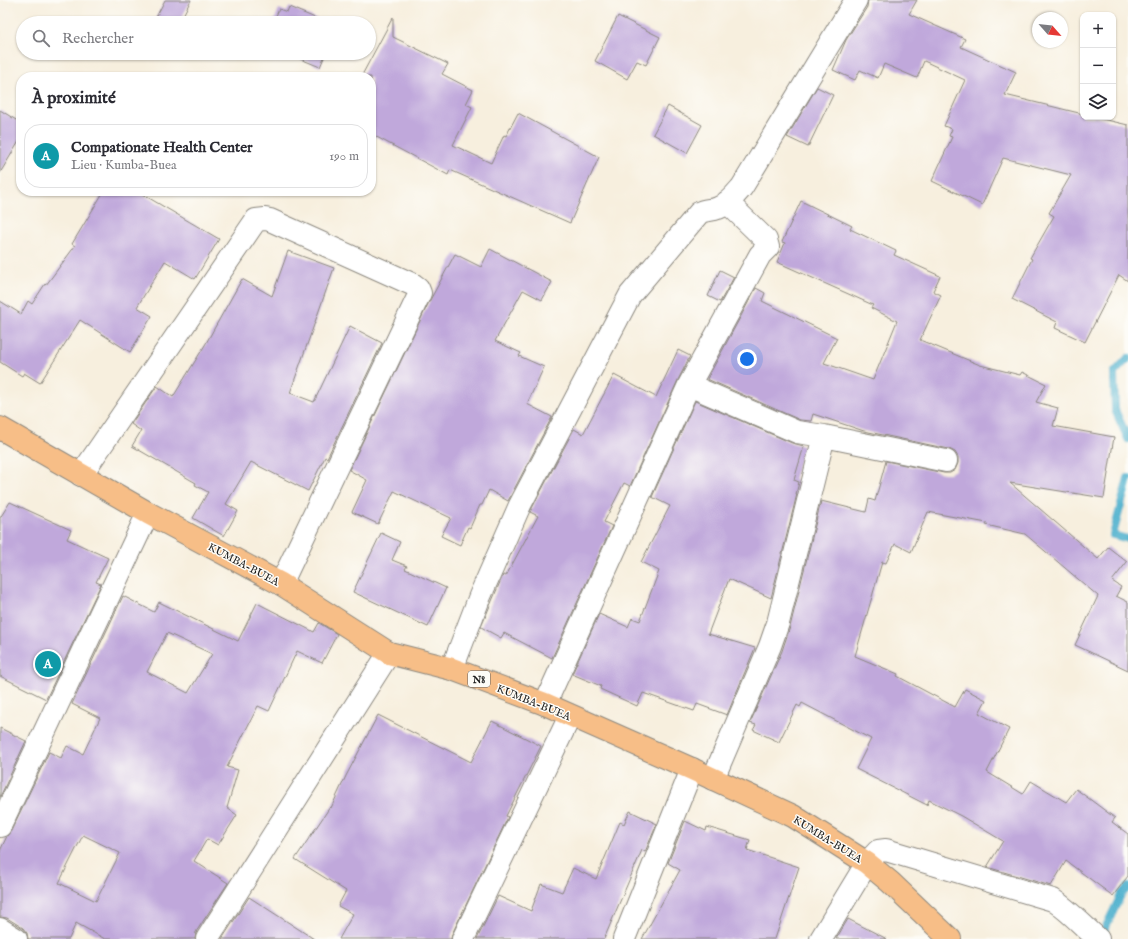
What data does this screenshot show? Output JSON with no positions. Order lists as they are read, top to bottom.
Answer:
{
  "streets": {
    "highway": ["KUMBA-BUEA", "N8"]
  },
  "north": "bottom right",
  "page": {
    "map_buttons": ["+", "−"],
    "search": "Rechercher",
    "heading": "À proximité",
    "list": [
      {
        "mark": "A",
        "name": "Compationate Health Center",
        "note": "Lieu · Kumba-Buea",
        "value": "190 m"
      }
    ],
    "pins": "A"
  }
}
